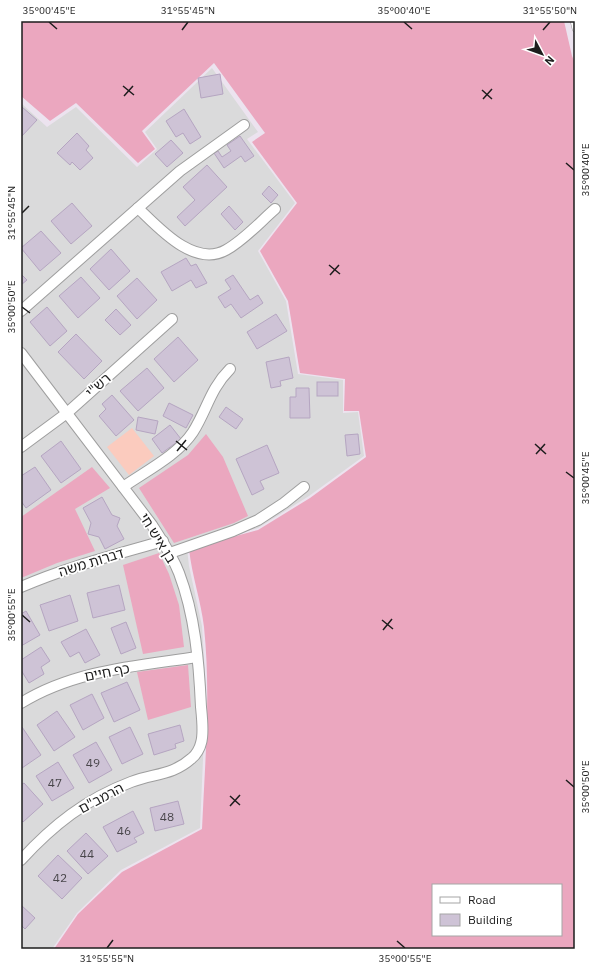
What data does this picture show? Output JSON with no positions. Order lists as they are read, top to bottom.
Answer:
{
  "streets": {
    "street": [
      "רש\"י",
      "בן איש חי",
      "דברות משה",
      "כף חיים",
      "הרמב\"ם"
    ]
  },
  "crossings": [
    ["רש\"י", "בן איש חי"],
    ["בן איש חי", "דברות משה"],
    ["בן איש חי", "כף חיים"],
    ["בן איש חי", "הרמב\"ם"]
  ],
  "house_numbers": [
    "49",
    "47",
    "48",
    "46",
    "44",
    "42"
  ],
  "legend": ["Road", "Building"],
  "north": "bottom right",
  "coordinates": [
    "35°00'45\"E",
    "31°55'45\"N",
    "35°00'40\"E",
    "31°55'50\"N",
    "35°00'50\"E",
    "35°00'55\"E",
    "31°55'55\"N"
  ]
}
